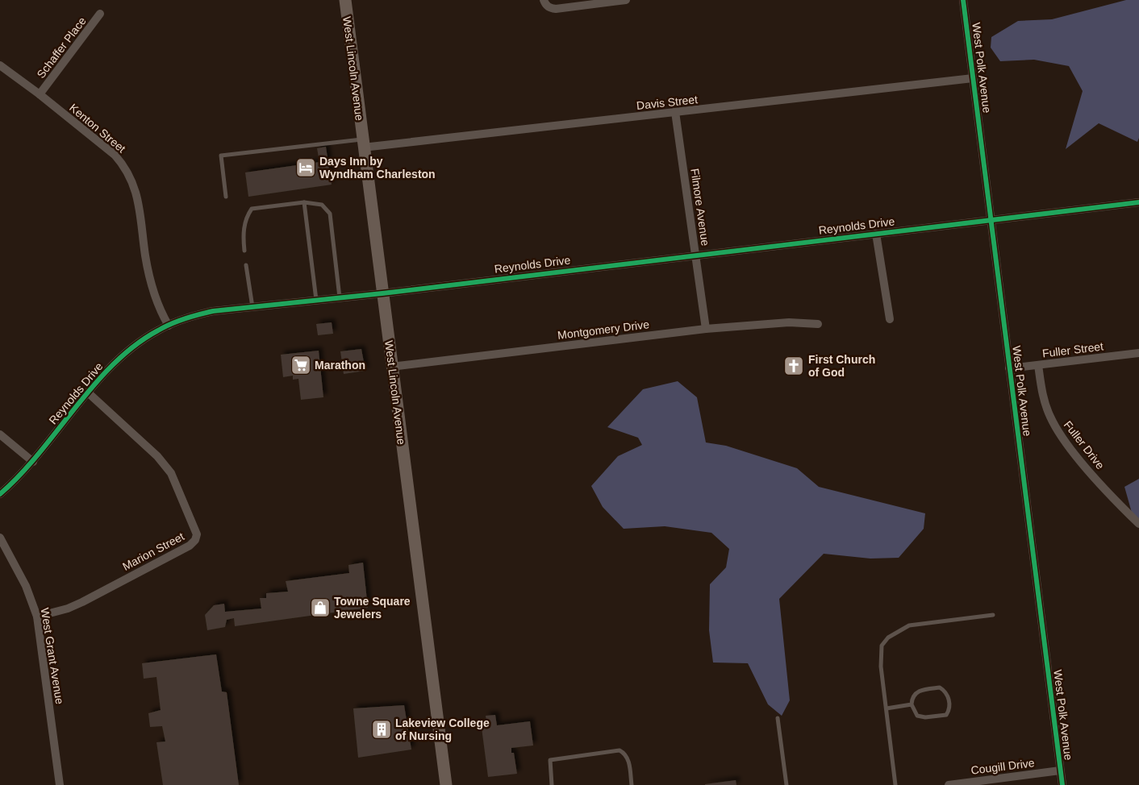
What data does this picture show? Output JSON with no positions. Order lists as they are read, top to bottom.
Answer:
{
  "streets": {
    "main road": ["West Lincoln Avenue"],
    "street": [
      "Schaffer Place",
      "West Polk Avenue",
      "Davis Street",
      "Kenton Street",
      "Filmore Avenue",
      "Reynolds Drive",
      "Montgomery Drive",
      "Fuller Street",
      "Fuller Drive",
      "Marion Street",
      "West Grant Avenue",
      "Cougill Drive"
    ]
  },
  "crossings": [
    ["Schaffer Place", "Kenton Street"],
    ["West Polk Avenue", "Davis Street"],
    ["West Polk Avenue", "Reynolds Drive"],
    ["West Polk Avenue", "Fuller Street"],
    ["West Polk Avenue", "Cougill Drive"],
    ["West Lincoln Avenue", "Davis Street"],
    ["West Lincoln Avenue", "Reynolds Drive"],
    ["West Lincoln Avenue", "Montgomery Drive"],
    ["Davis Street", "Filmore Avenue"],
    ["Kenton Street", "Reynolds Drive"],
    ["Filmore Avenue", "Reynolds Drive"],
    ["Filmore Avenue", "Montgomery Drive"],
    ["Reynolds Drive", "Marion Street"],
    ["Fuller Street", "Fuller Drive"],
    ["Marion Street", "West Grant Avenue"]
  ],
  "places": {
    "hotel": ["Days Inn by Wyndham Charleston"],
    "supermarket": ["Marathon"],
    "church": ["First Church of God"],
    "shop": ["Towne Square Jewelers"],
    "building": ["Lakeview College of Nursing"]
  }
}
